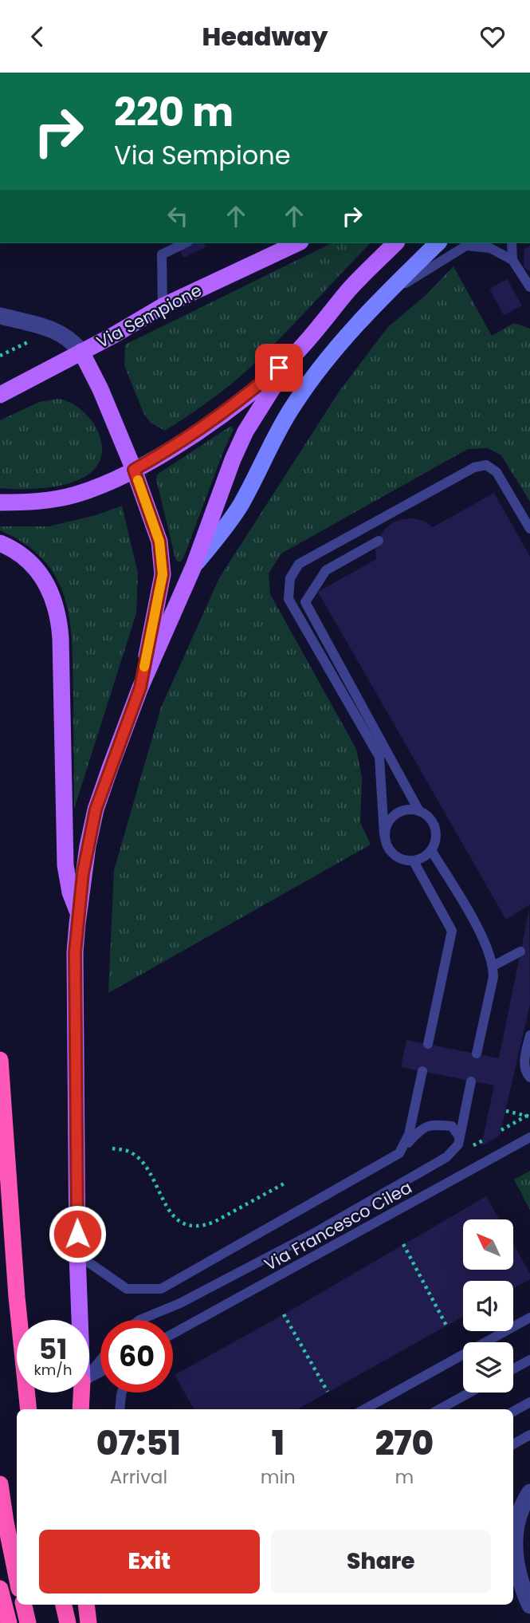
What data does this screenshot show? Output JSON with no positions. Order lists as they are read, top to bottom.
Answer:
{
  "streets": {
    "main road": ["Via Sempione"],
    "lane": ["Via Francesco Cilea"]
  },
  "north": "top left",
  "page": {
    "header": "Headway",
    "turn": ["220 m", "Via Sempione"],
    "speed": "51 km/h",
    "limit": "60",
    "eta": [
      "07:51",
      "Arrival",
      "1",
      "min",
      "270",
      "m"
    ],
    "buttons": ["Exit", "Share"]
  }
}
